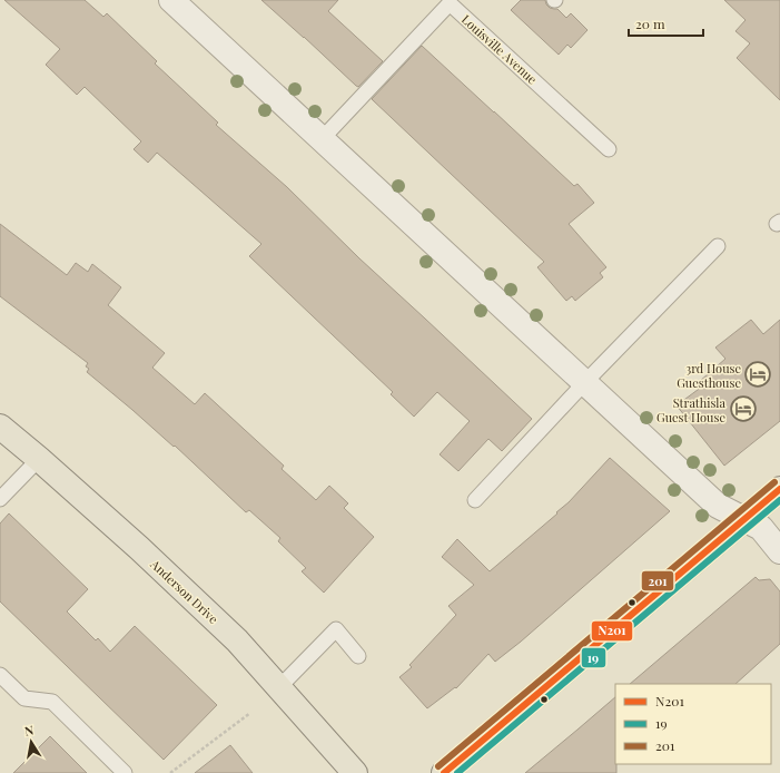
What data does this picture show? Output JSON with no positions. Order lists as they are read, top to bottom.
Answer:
{
  "streets": {
    "main road": ["Anderson Drive"],
    "lane": ["Louisville Avenue"]
  },
  "places": {
    "hotel": ["3rd House Guesthouse", "Strathisla Guest House"]
  },
  "lines": ["transit line 201", "transit line N201", "transit line 19"],
  "legend": ["N201", "19", "201"],
  "scale_bar": "20 m",
  "north": "top"
}
